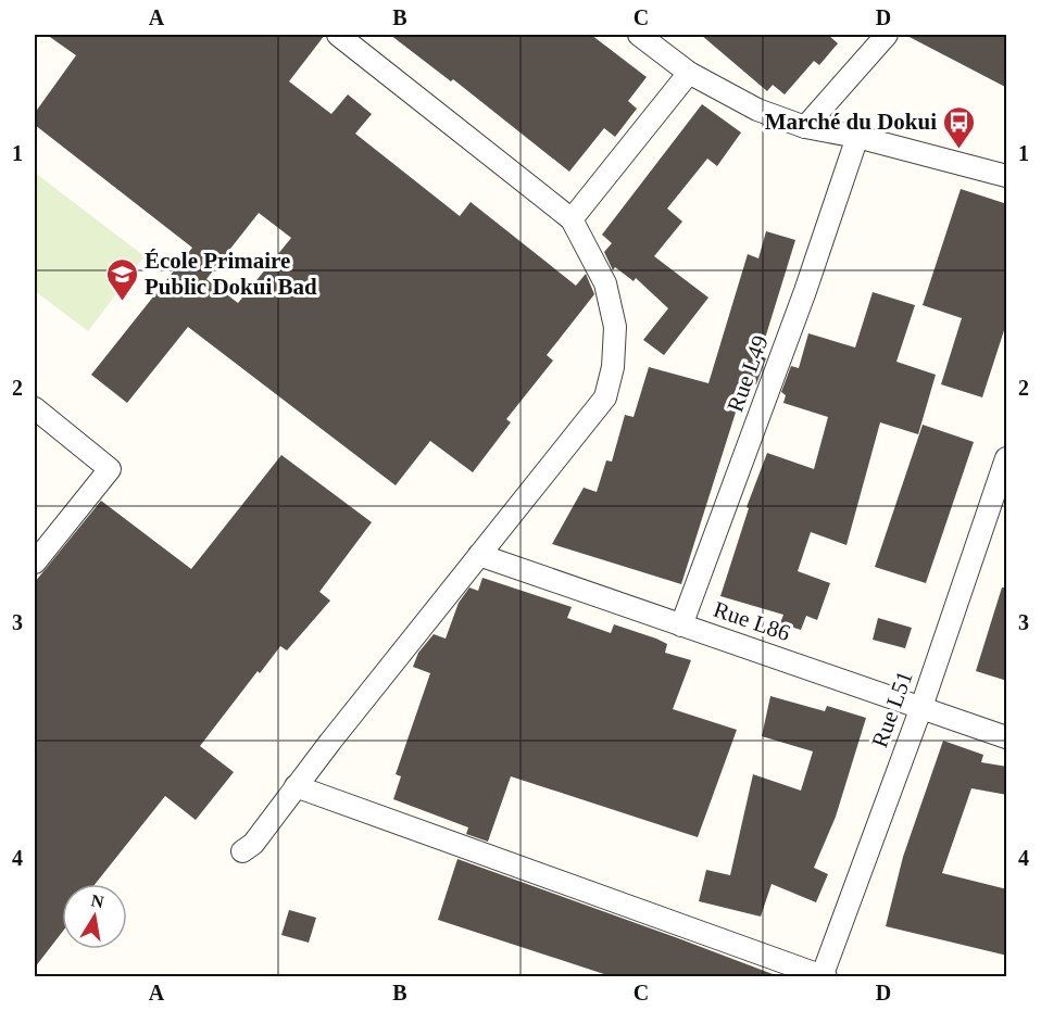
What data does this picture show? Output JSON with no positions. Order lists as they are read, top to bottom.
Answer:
{
  "streets": {
    "street": ["Rue L49", "Rue L86", "Rue L51"]
  },
  "crossings": [
    ["Rue L49", "Rue L86"],
    ["Rue L86", "Rue L51"]
  ],
  "places": {
    "bus stop": ["Marché du Dokui"],
    "school or university": ["École Primaire Public Dokui Bad"]
  },
  "north": "top",
  "grid": {
    "columns": [
      "A",
      "B",
      "C",
      "D"
    ],
    "rows": [
      "1",
      "2",
      "3",
      "4"
    ]
  }
}
